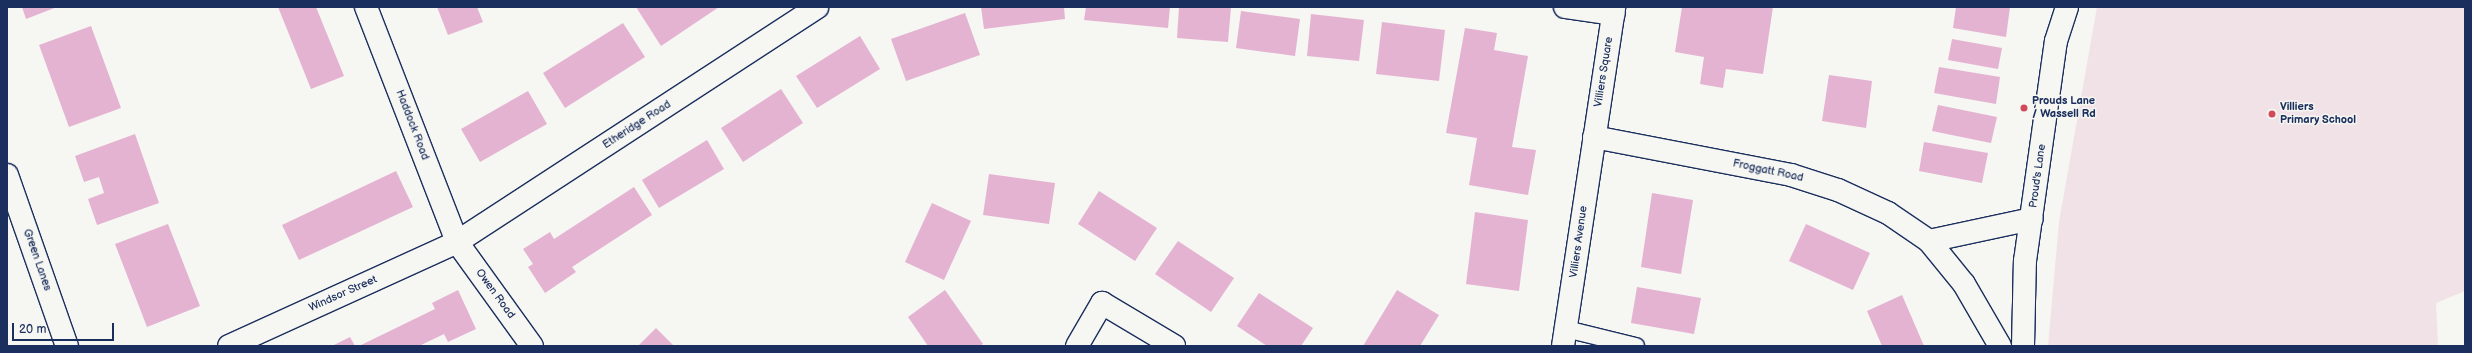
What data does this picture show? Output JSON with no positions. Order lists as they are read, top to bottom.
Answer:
{
  "streets": {
    "street": [
      "Villiers Square",
      "Haddock Road",
      "Etheridge Road",
      "Froggatt Road",
      "Proud's Lane",
      "Villiers Avenue",
      "Green Lanes",
      "Windsor Street",
      "Owen Road"
    ]
  },
  "crossings": [
    ["Villiers Square", "Froggatt Road"],
    ["Villiers Square", "Villiers Avenue"],
    ["Haddock Road", "Etheridge Road"],
    ["Haddock Road", "Windsor Street"],
    ["Haddock Road", "Owen Road"],
    ["Etheridge Road", "Windsor Street"],
    ["Etheridge Road", "Owen Road"],
    ["Froggatt Road", "Villiers Avenue"],
    ["Windsor Street", "Owen Road"]
  ],
  "places": ["Prouds Lane / Wassell Rd", "Villiers Primary School"],
  "scale_bar": "20 m"
}
